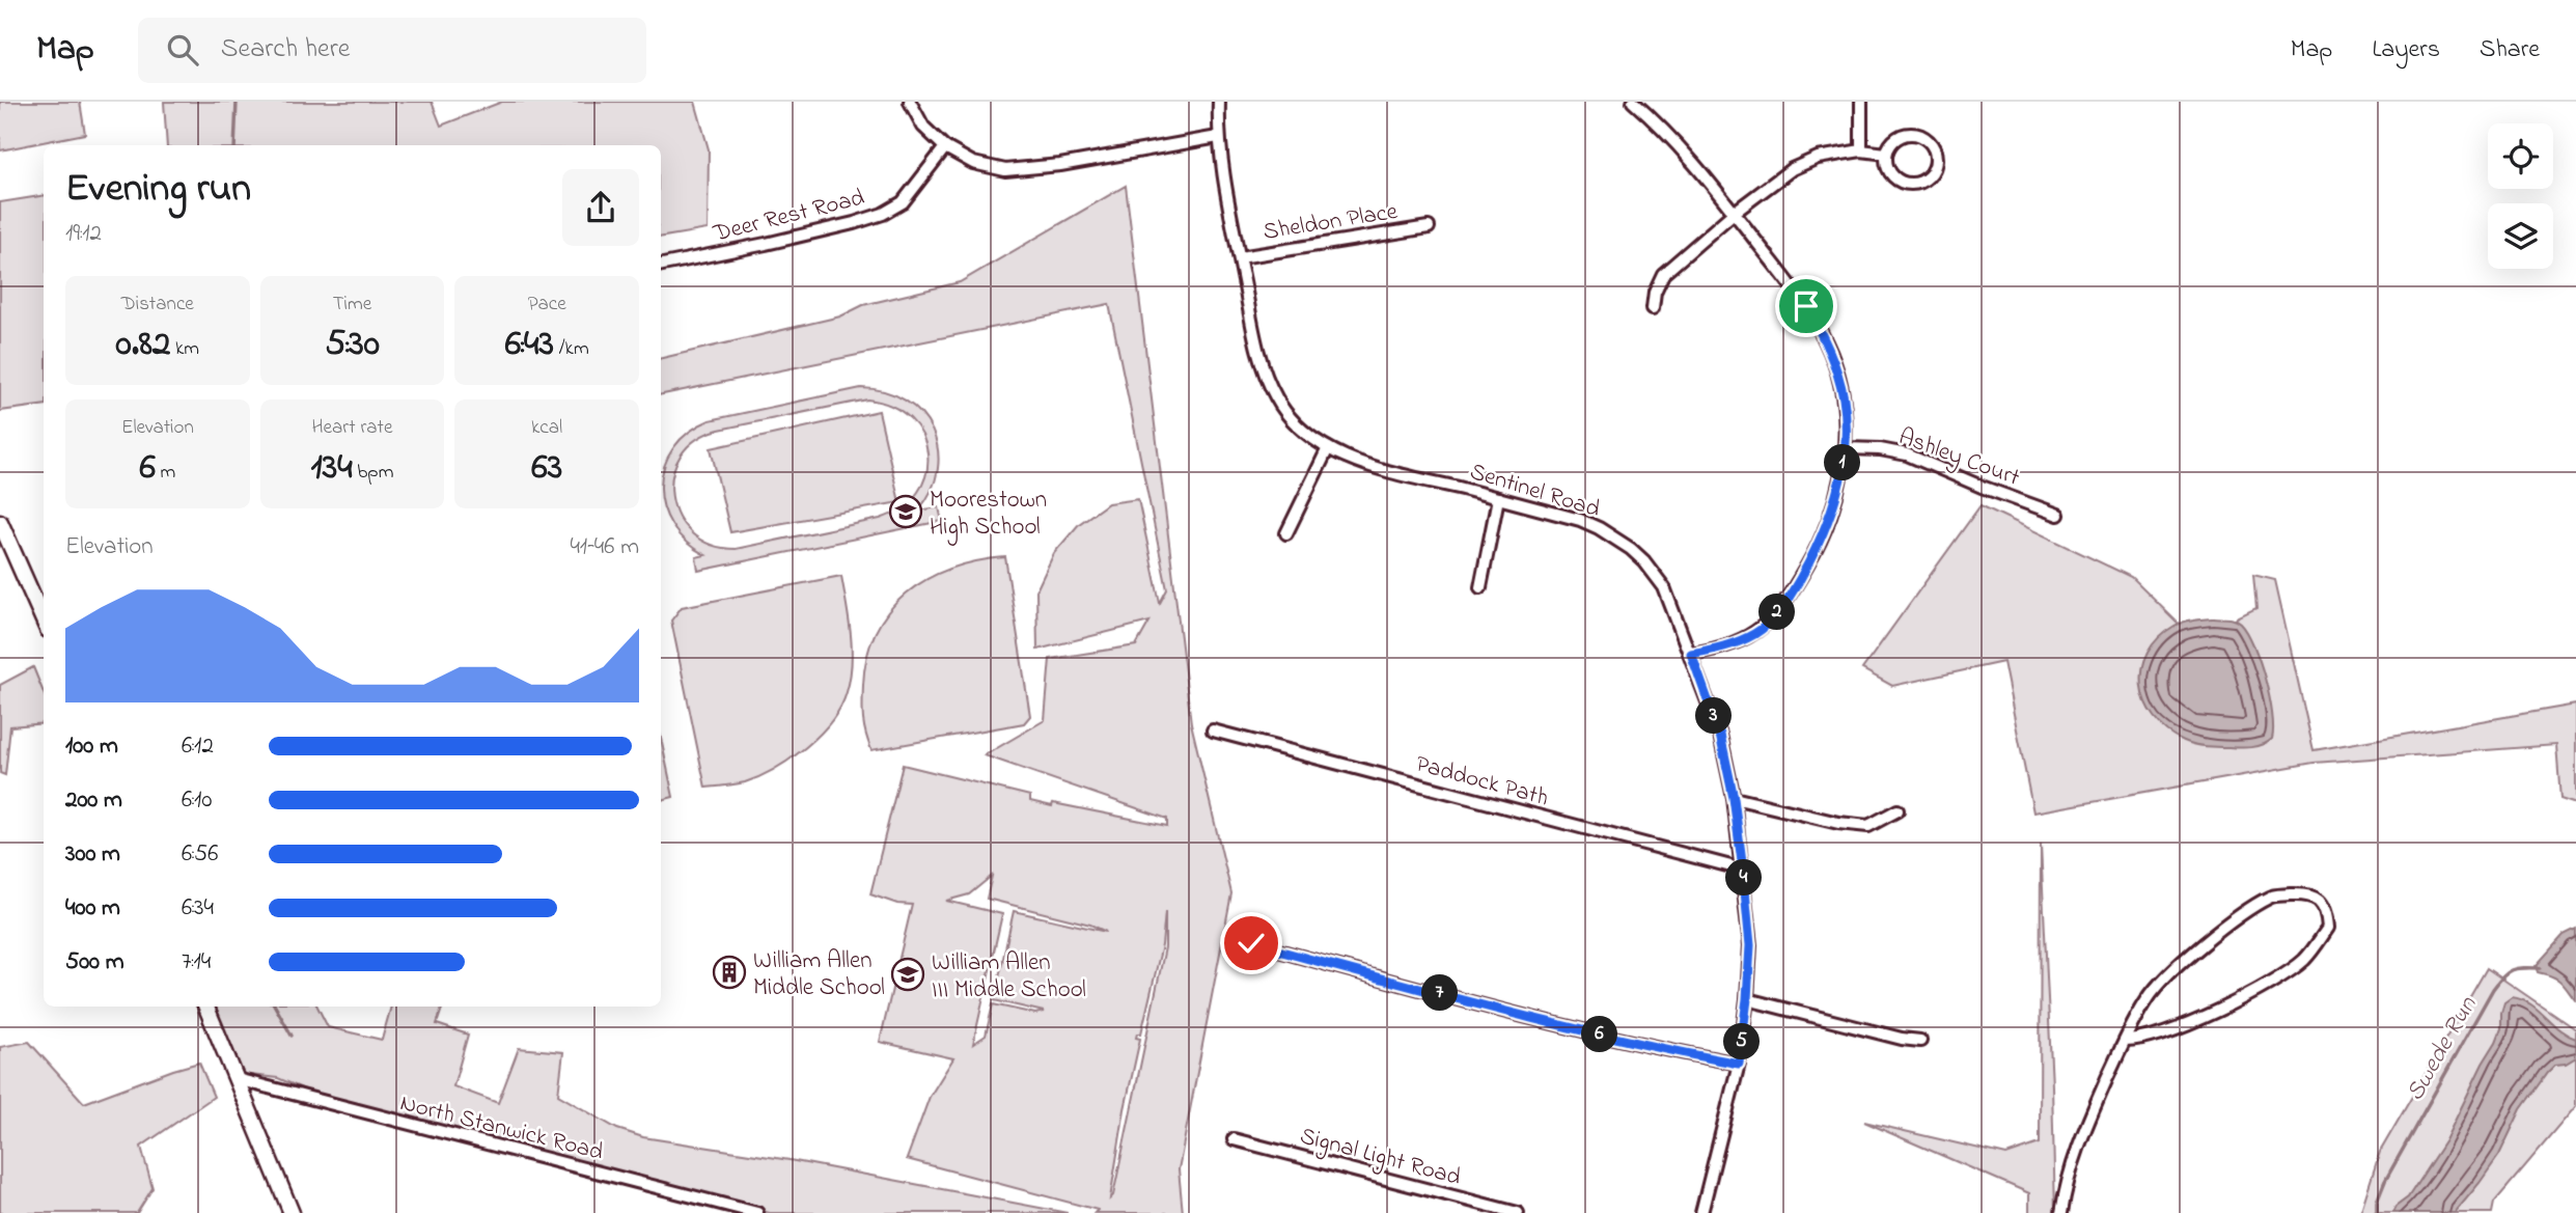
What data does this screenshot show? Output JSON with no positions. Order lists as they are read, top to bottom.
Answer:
{
  "streets": {
    "street": [
      "Deer Rest Road",
      "Sheldon Place",
      "Ashley Court",
      "Sentinel Road",
      "Paddock Path",
      "North Stanwick Road",
      "Signal Light Road"
    ]
  },
  "crossings": [
    ["Sheldon Place", "Sentinel Road"],
    ["Sentinel Road", "Paddock Path"]
  ],
  "water": ["Swede Run"],
  "places": {
    "school or university": ["Moorestown High School", "William Allen III Middle School"],
    "building": ["William Allen Middle School"]
  },
  "page": {
    "header": "Map",
    "search": "Search here",
    "nav": ["Map", "Layers", "Share"],
    "heading": ["Evening run", "19:12"],
    "stats": [
      ["Distance", "0.82 km"],
      ["Time", "5:30"],
      ["Pace", "6:43 /km"],
      ["Elevation", "6 m"],
      ["Heart rate", "134 bpm"],
      ["kcal", "63"]
    ],
    "pins": [
      "1",
      "2",
      "3",
      "4",
      "7",
      "6",
      "5"
    ],
    "chart": ["Elevation", "41–46 m"],
    "list": [
      {
        "name": "100 m",
        "note": "6:12"
      },
      {
        "name": "200 m",
        "note": "6:10"
      },
      {
        "name": "300 m",
        "note": "6:56"
      },
      {
        "name": "400 m",
        "note": "6:34"
      },
      {
        "name": "500 m",
        "note": "7:14"
      }
    ]
  }
}
